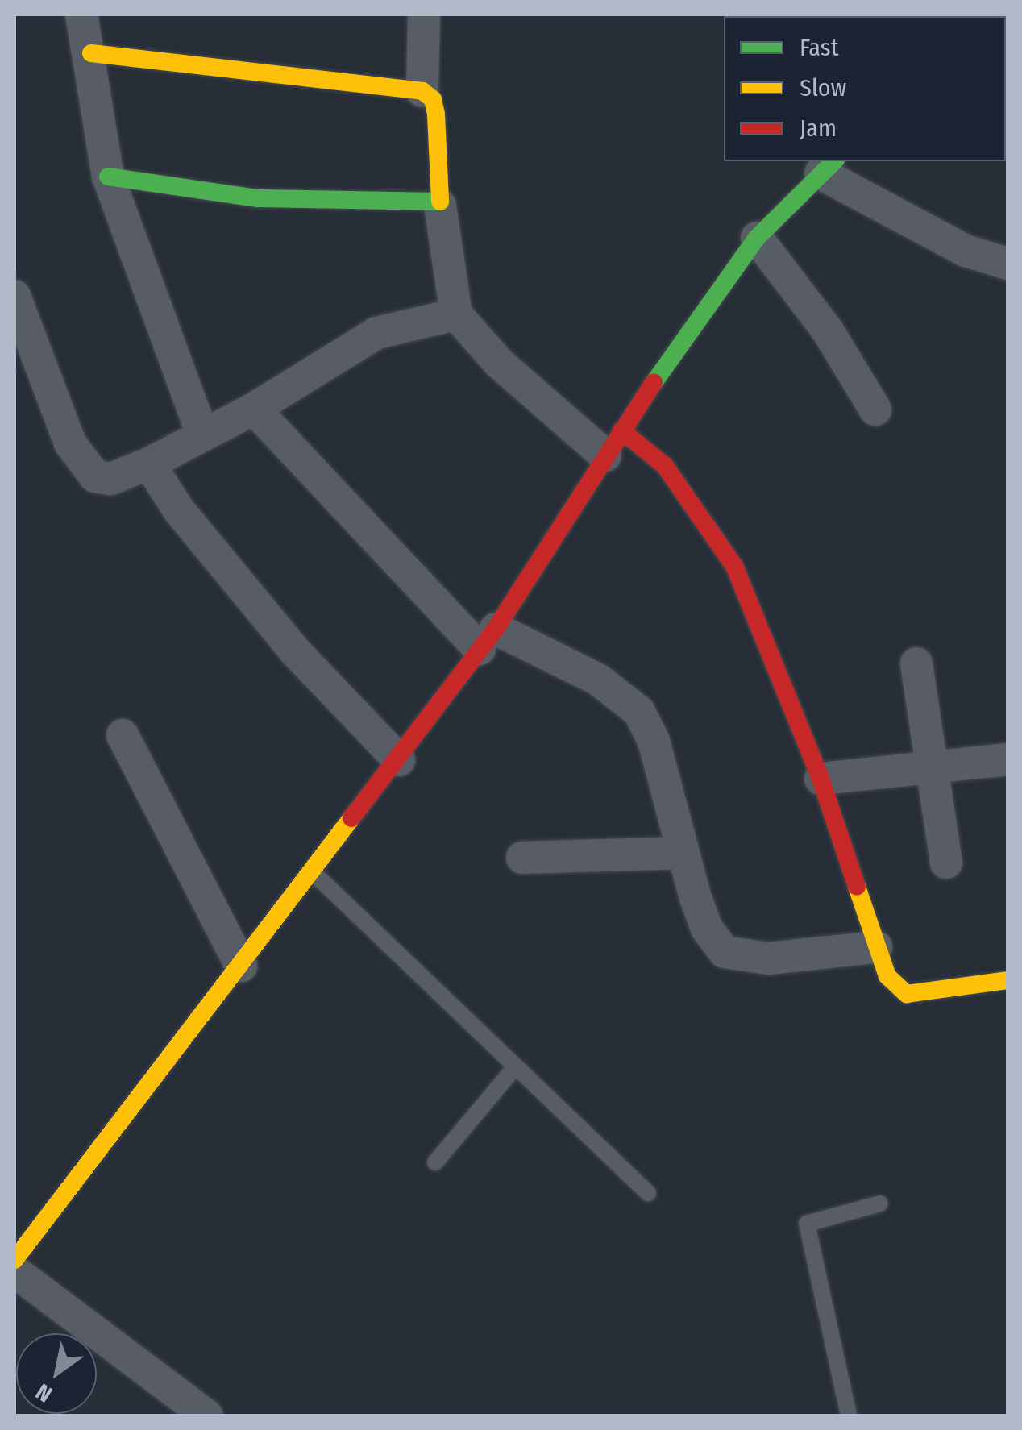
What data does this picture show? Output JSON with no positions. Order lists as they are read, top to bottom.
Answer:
{
  "legend": ["Fast", "Slow", "Jam"],
  "north": "bottom left"
}
